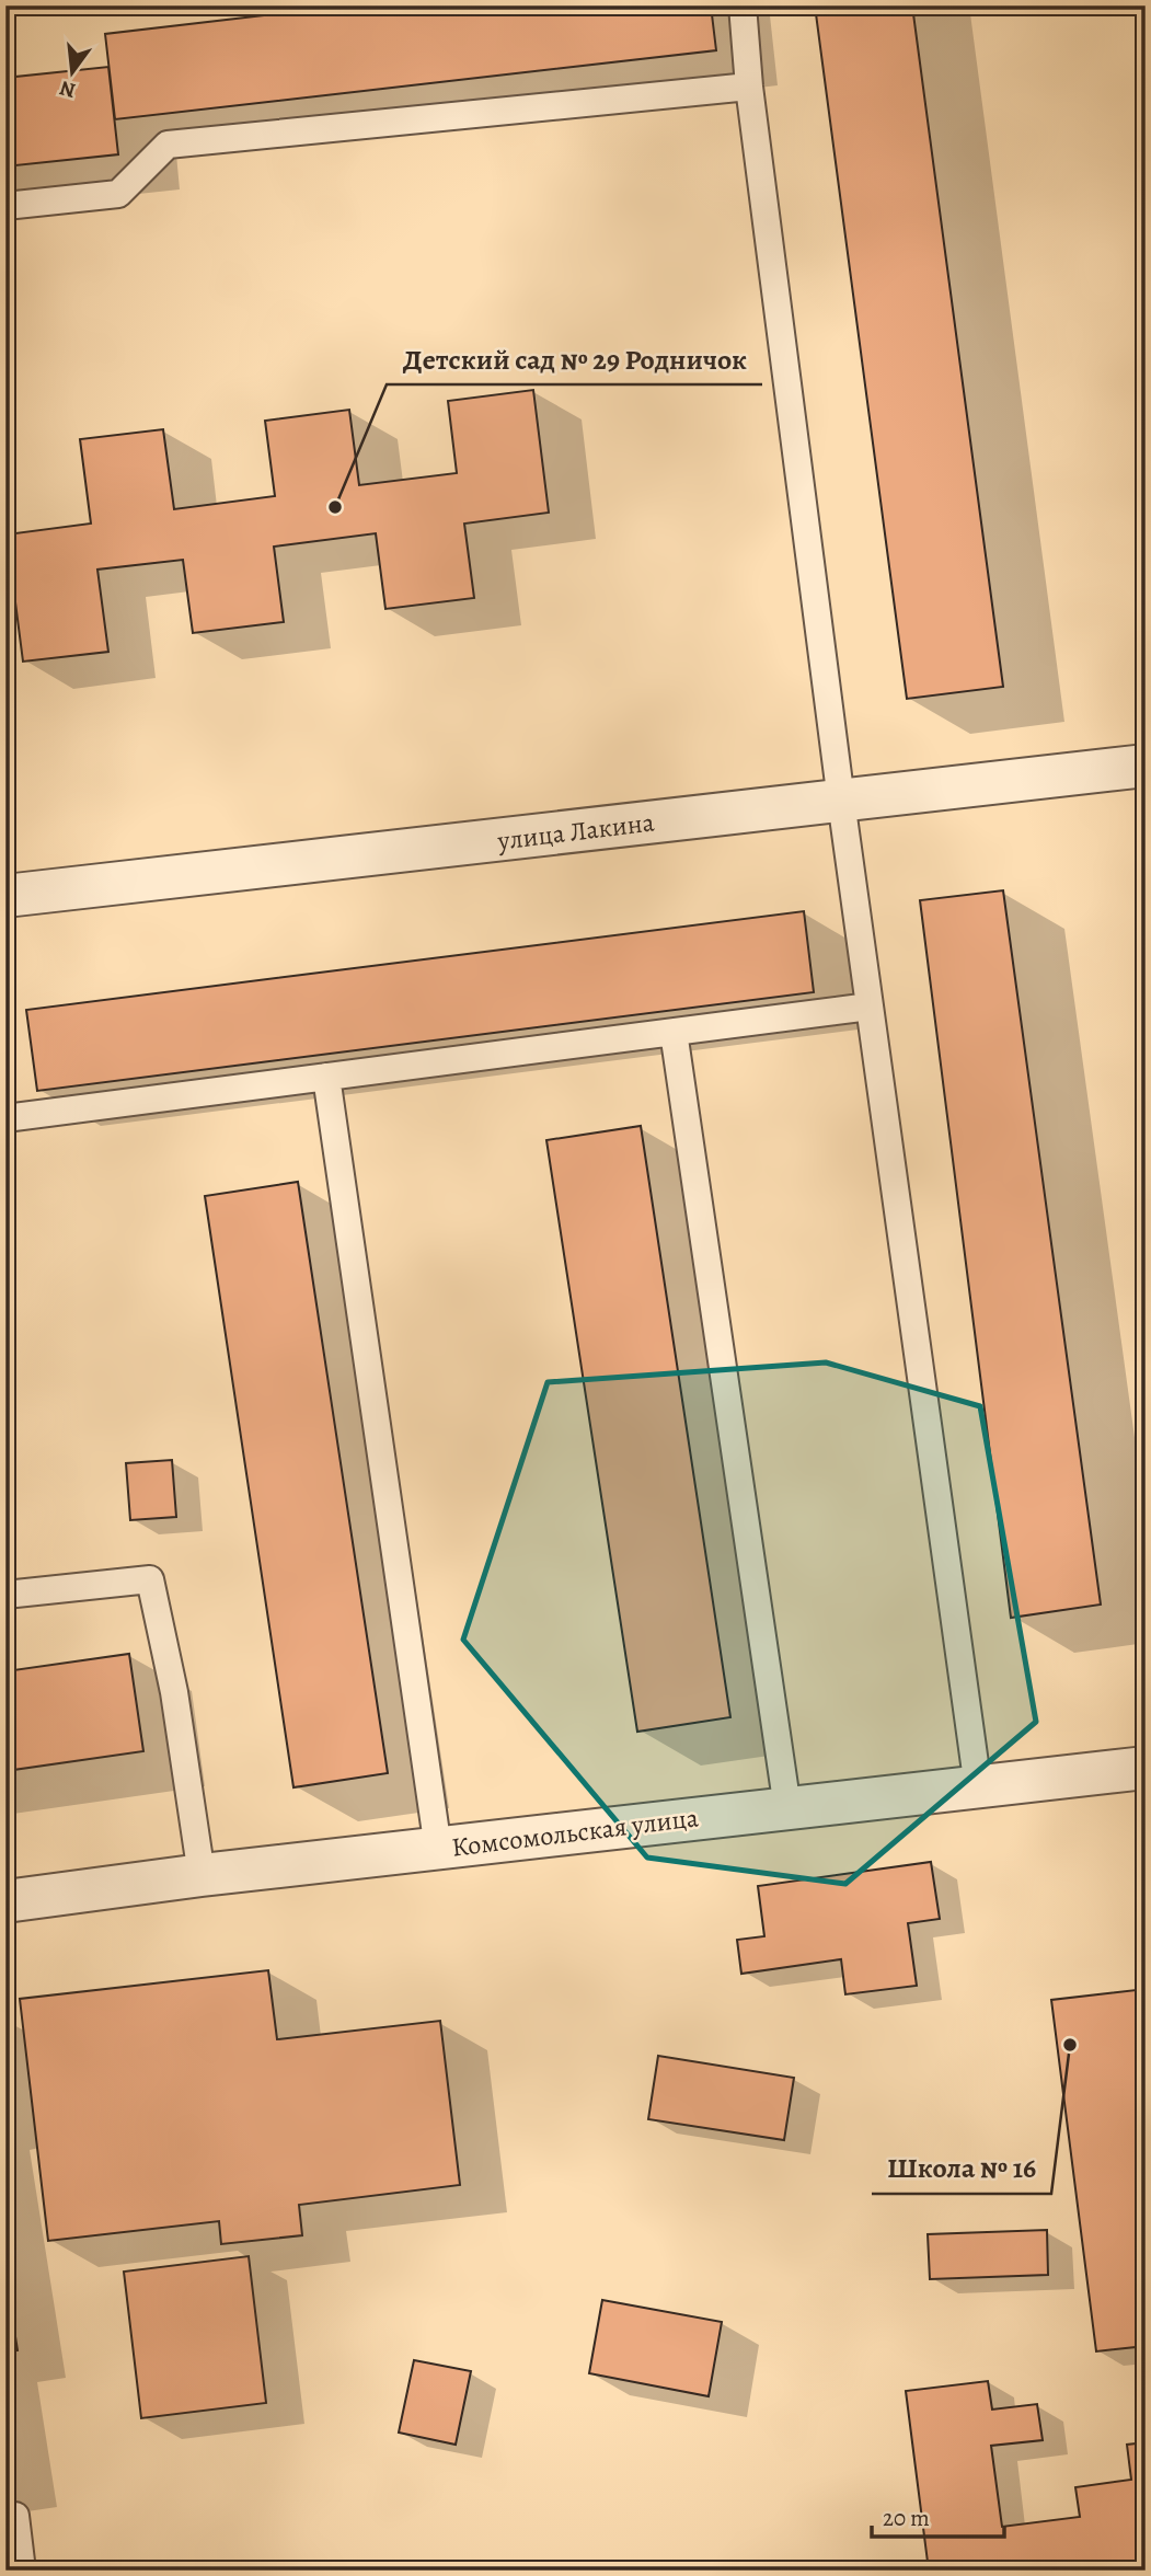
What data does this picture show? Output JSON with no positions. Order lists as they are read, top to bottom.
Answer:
{
  "streets": {
    "street": ["улица Лакина", "Комсомольская улица"]
  },
  "places": ["Детский сад № 29 Родничок", "Школа № 16"],
  "scale_bar": "20 m",
  "north": "bottom"
}
